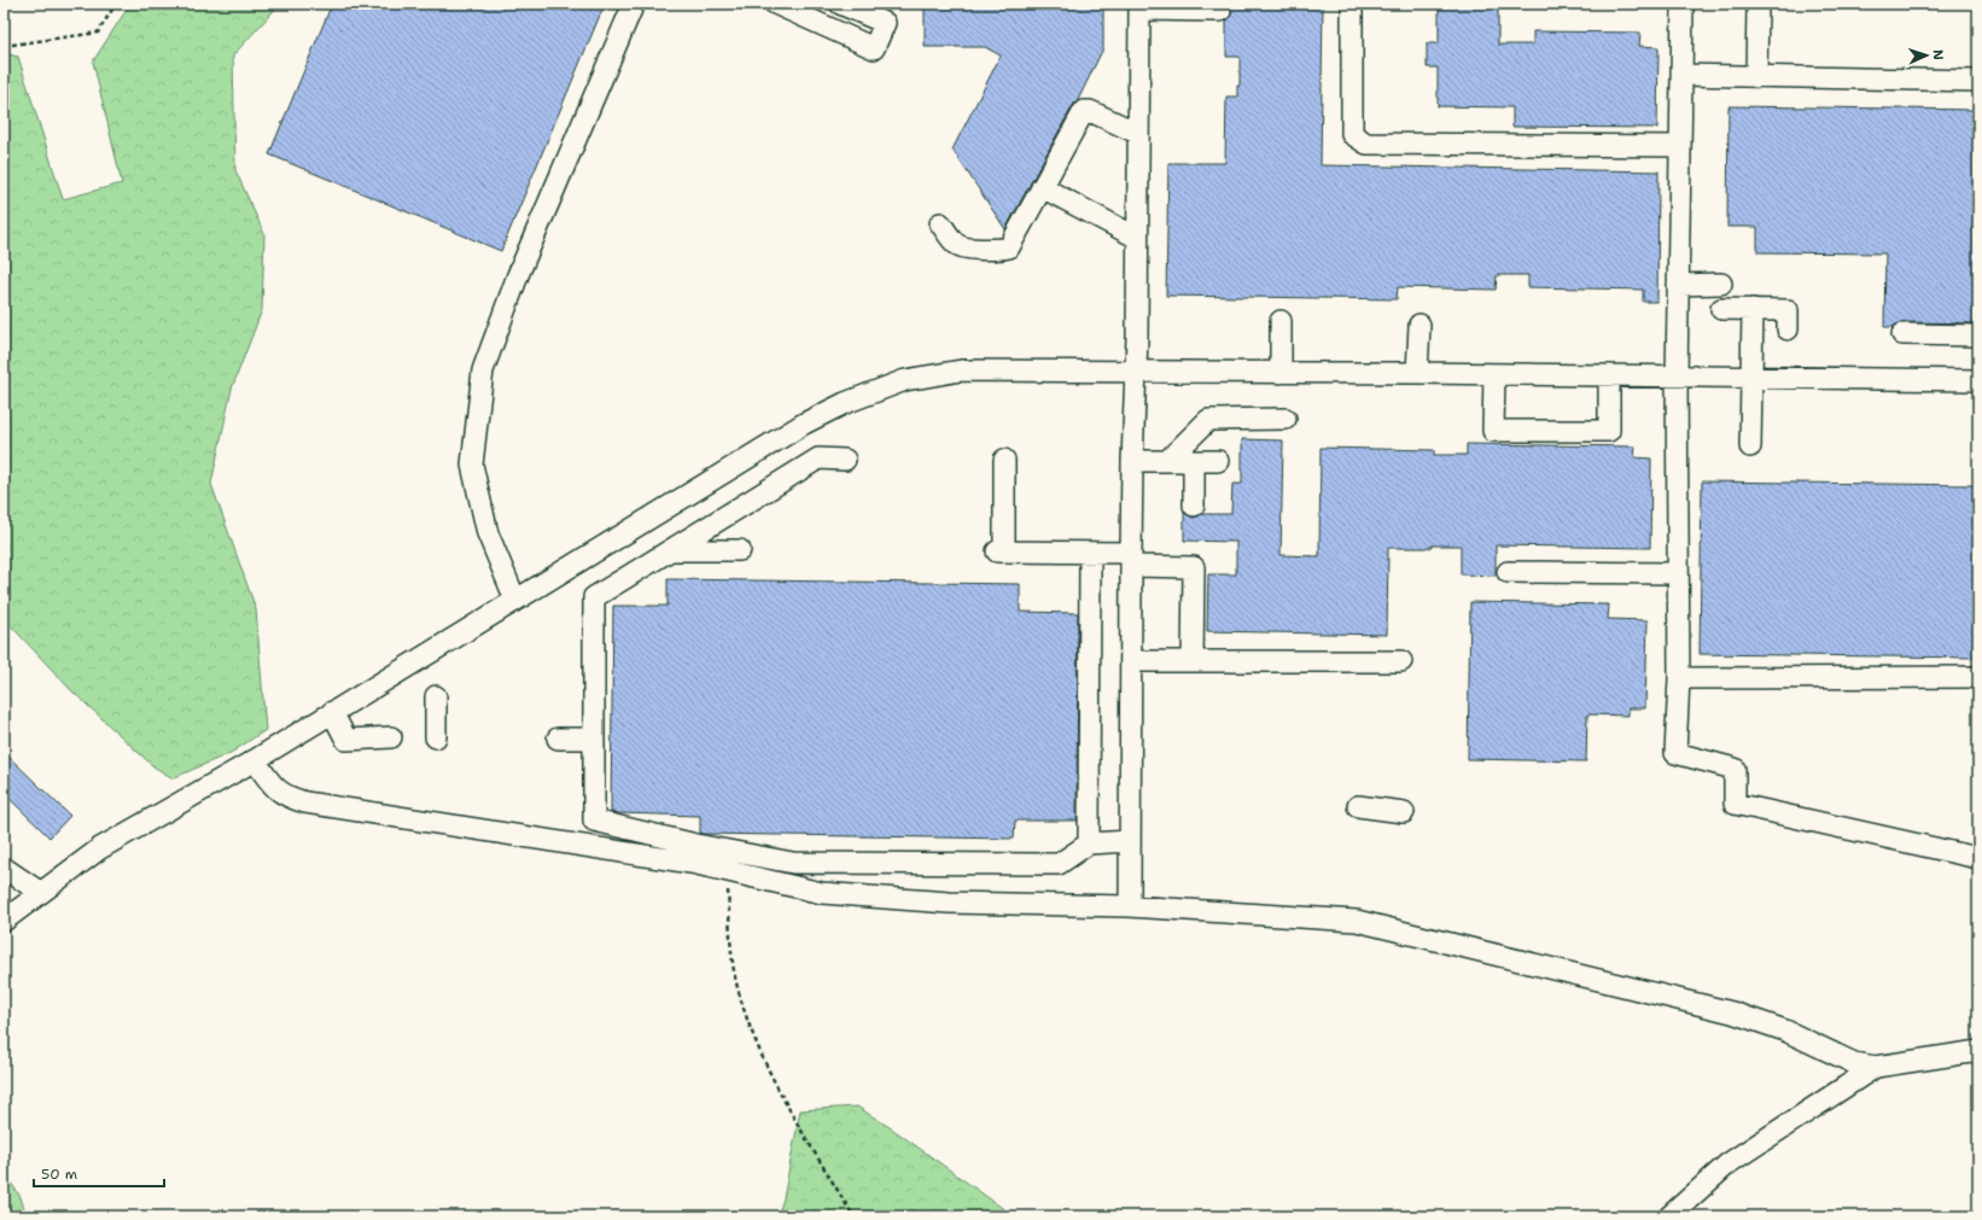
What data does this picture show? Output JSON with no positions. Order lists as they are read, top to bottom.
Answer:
{
  "scale_bar": "50 m",
  "north": "right"
}
